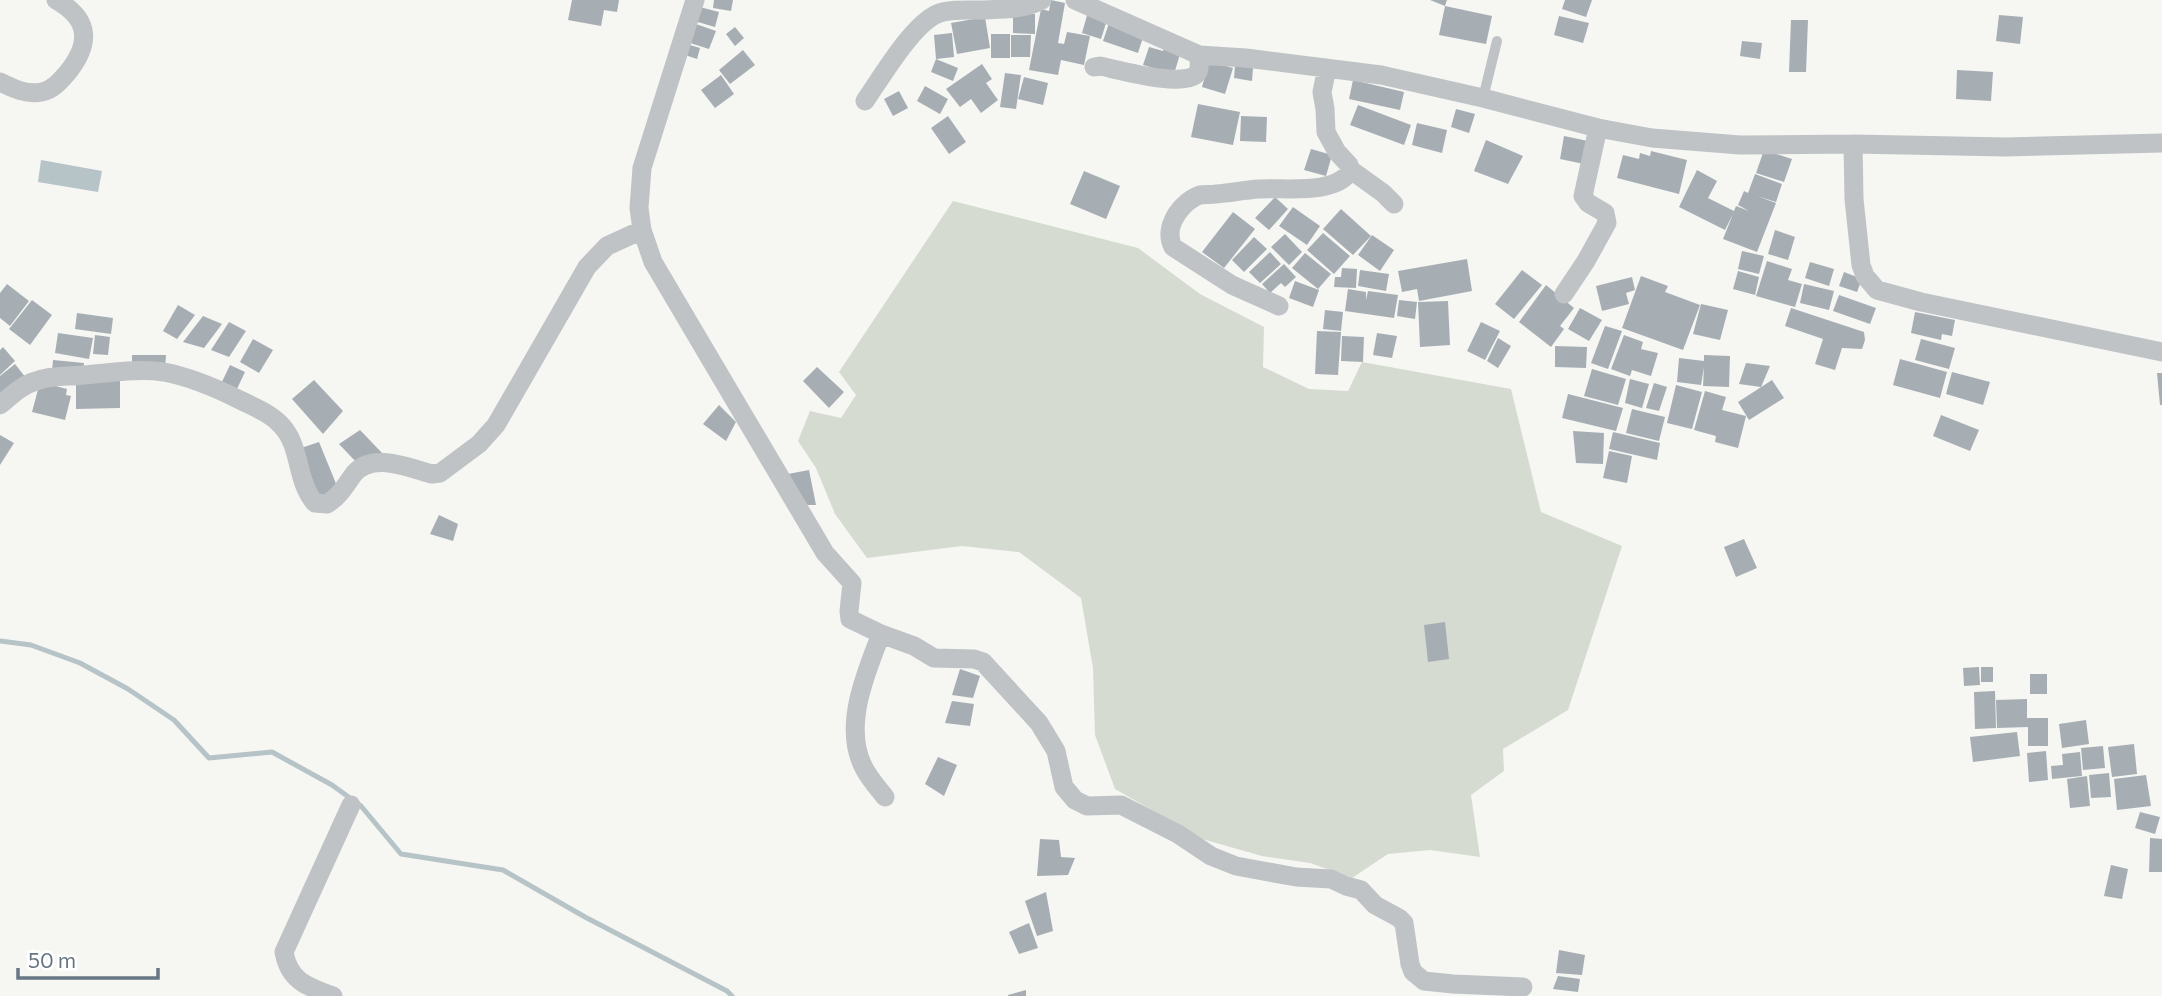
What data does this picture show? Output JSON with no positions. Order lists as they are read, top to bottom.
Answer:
{
  "scale_bar": "50 m"
}
